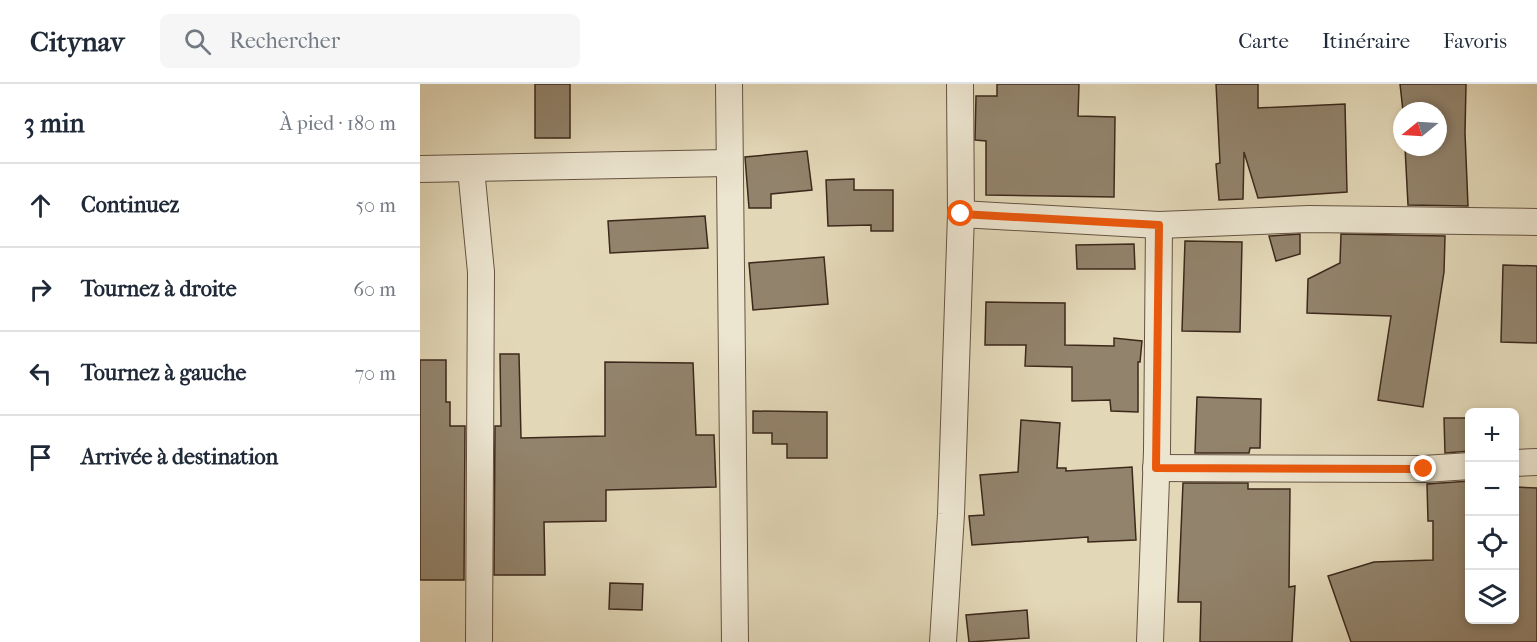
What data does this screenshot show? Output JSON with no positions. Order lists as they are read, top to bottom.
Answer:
{
  "north": "left",
  "page": {
    "header": "Citynav",
    "search": "Rechercher",
    "nav": ["Carte", "Itinéraire", "Favoris"],
    "heading": ["3 min", "À pied · 180 m"],
    "list": [
      ["Continuez", "50 m"],
      ["Tournez à droite", "60 m"],
      ["Tournez à gauche", "70 m"],
      "Arrivée à destination"
    ],
    "map_buttons": ["+", "−"]
  }
}
